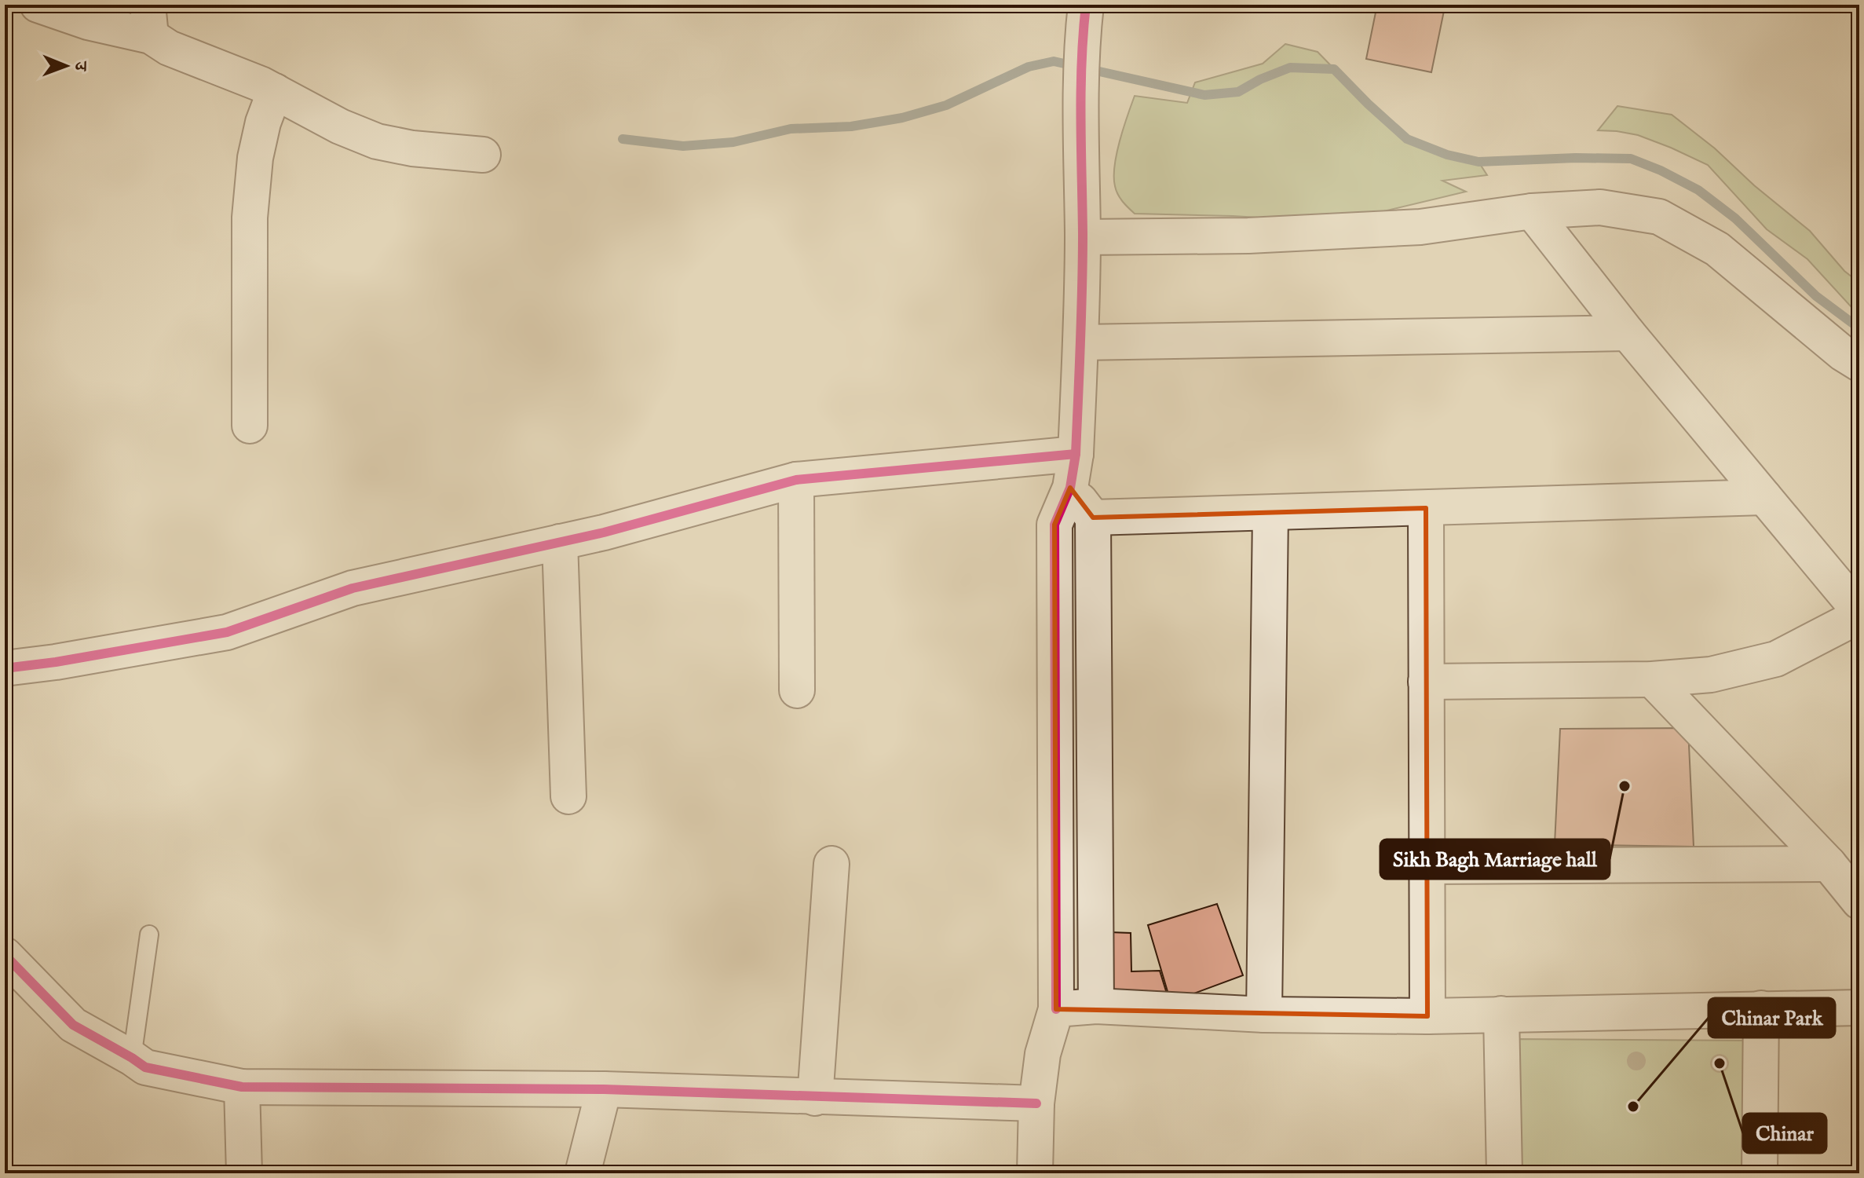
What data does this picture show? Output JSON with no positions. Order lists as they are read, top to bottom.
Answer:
{
  "places": ["Sikh Bagh Marriage hall", "Chinar", "Chinar Park"],
  "north": "right"
}
